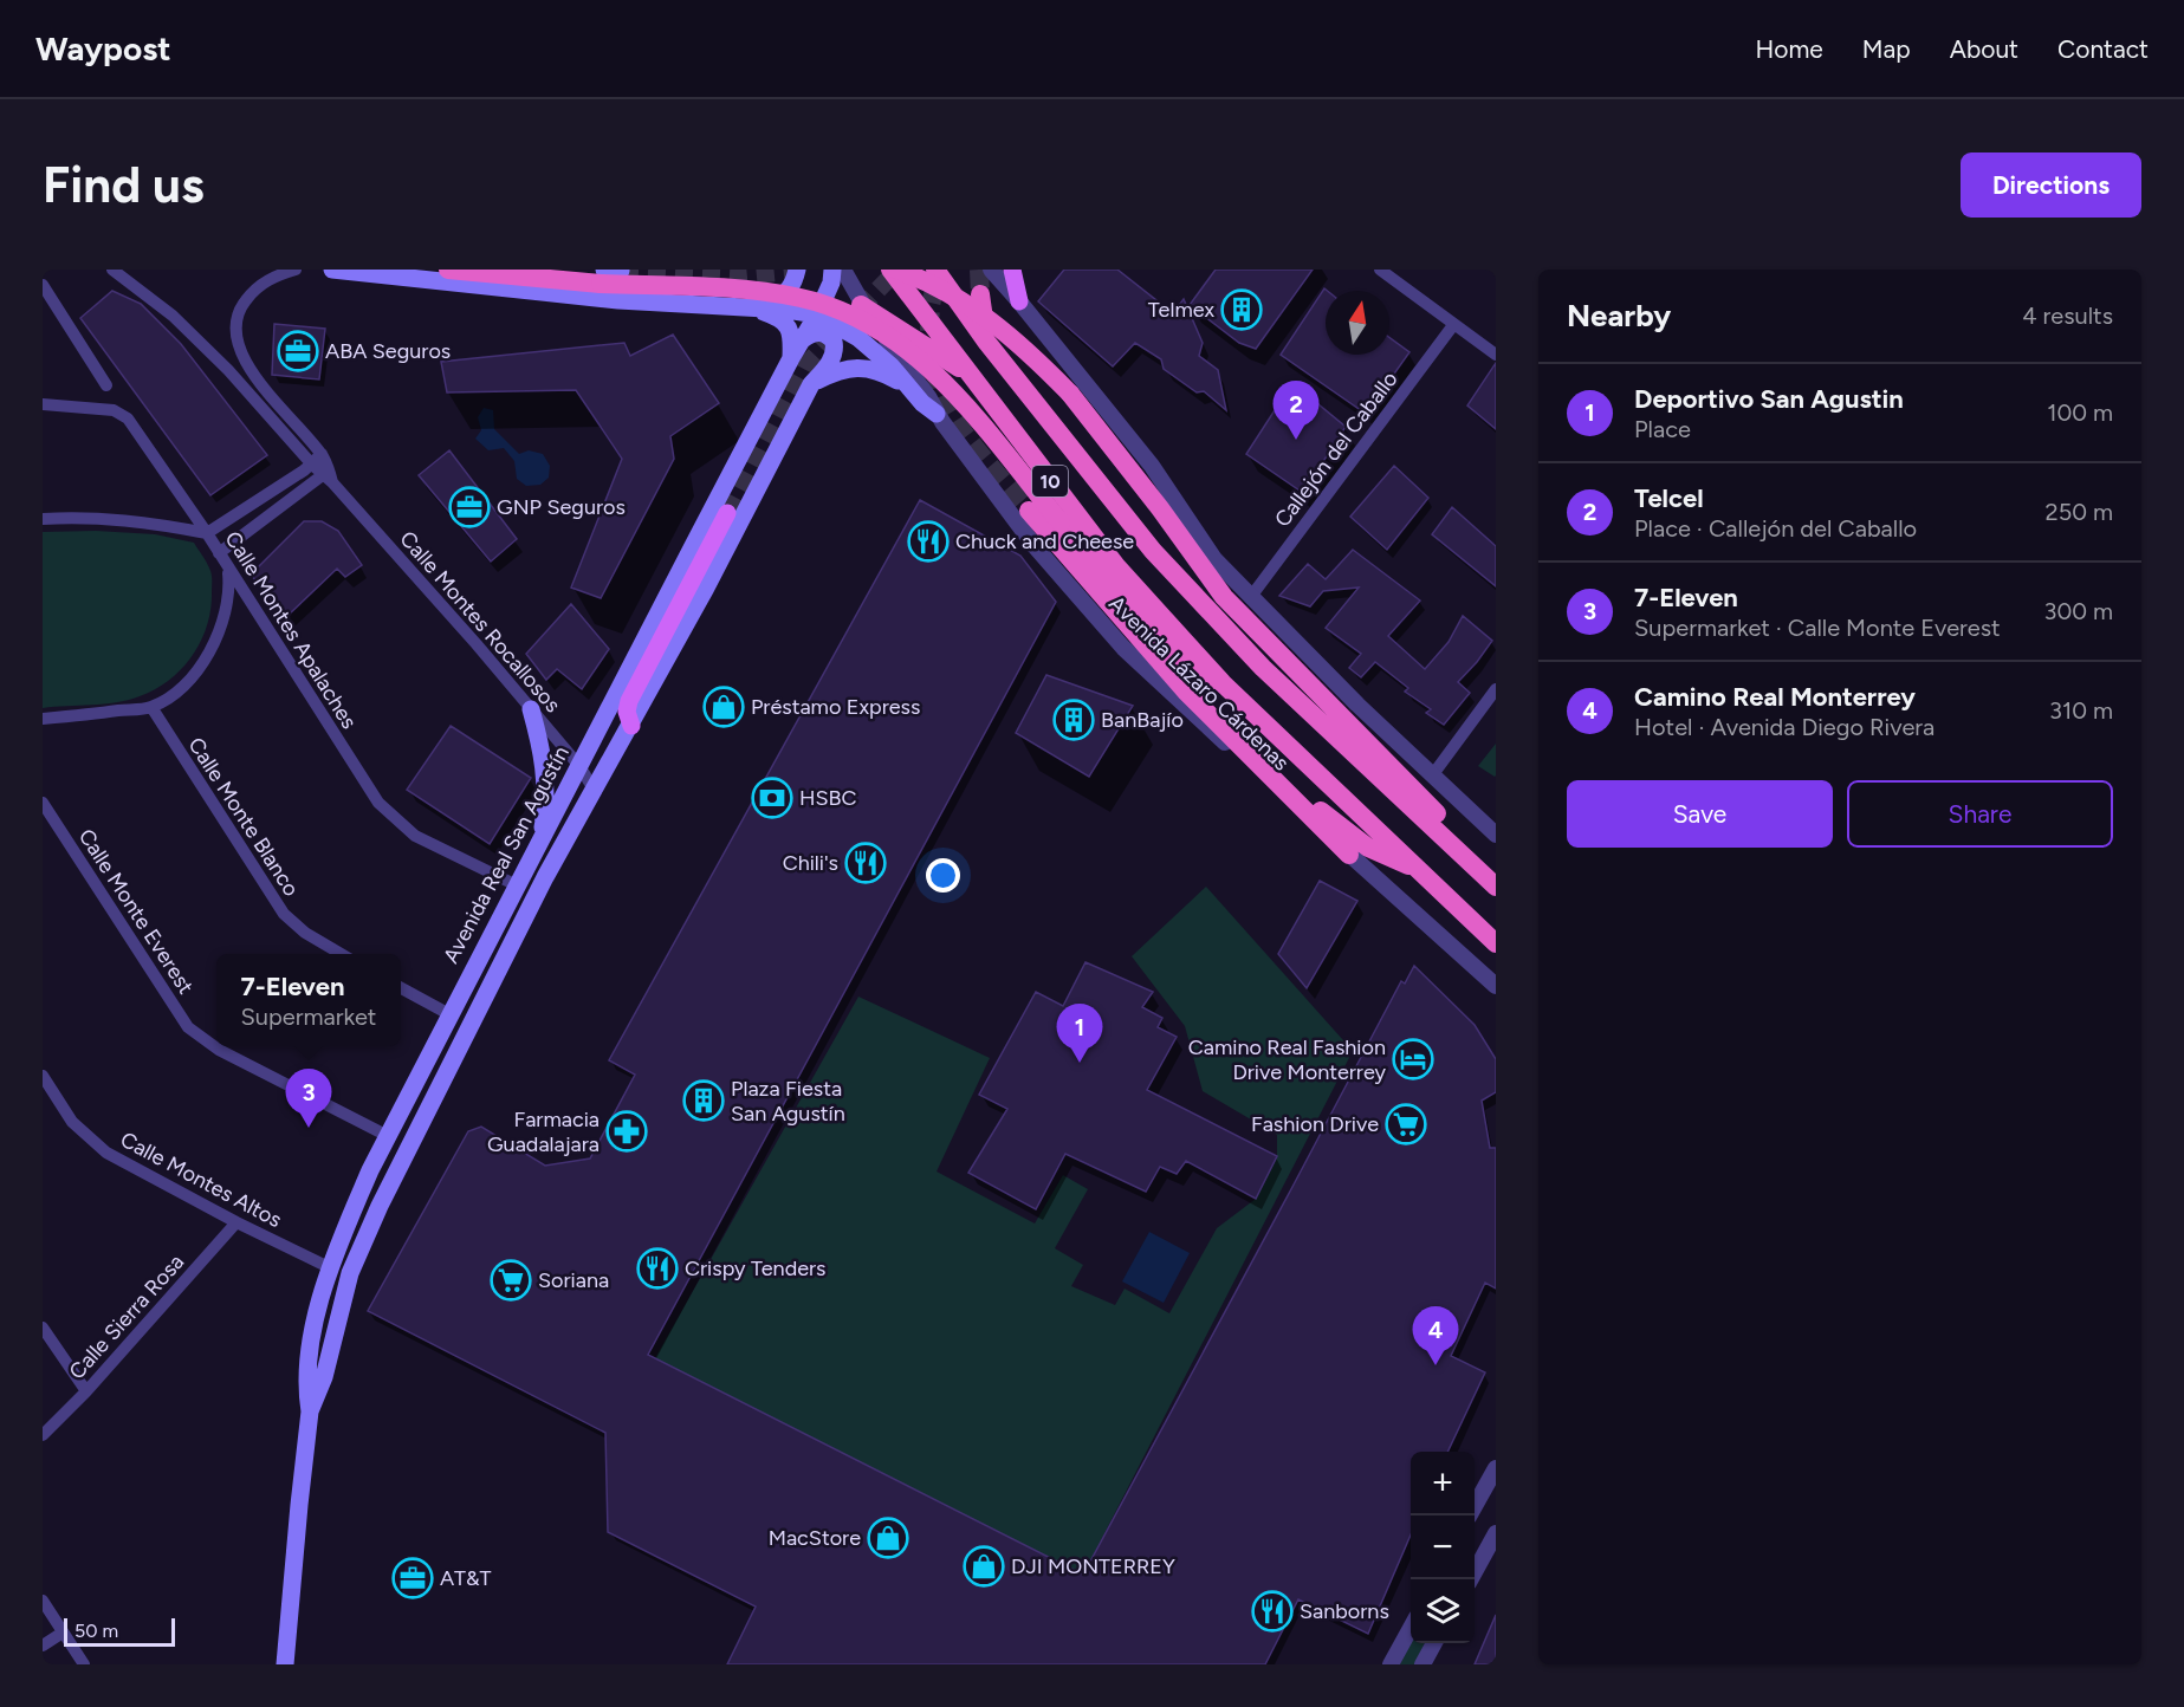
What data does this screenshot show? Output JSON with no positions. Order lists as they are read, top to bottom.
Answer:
{
  "streets": {
    "highway": ["10", "Avenida Lázaro Cárdenas"],
    "main road": ["Avenida Real San Agustín"],
    "street": [
      "Callejón del Caballo",
      "Calle Montes Rocallosos",
      "Calle Montes Apalaches",
      "Calle Monte Blanco",
      "Calle Monte Everest",
      "Calle Montes Altos",
      "Calle Sierra Rosa"
    ]
  },
  "crossings": [
    ["Calle Montes Rocallosos", "Avenida Real San Agustín"],
    ["Calle Montes Apalaches", "Avenida Real San Agustín"],
    ["Avenida Real San Agustín", "Calle Monte Everest"],
    ["Avenida Real San Agustín", "Calle Montes Altos"],
    ["Calle Montes Altos", "Calle Sierra Rosa"]
  ],
  "places": {
    "building": ["Telmex", "BanBajío", "Plaza Fiesta San Agustín"],
    "office": ["ABA Seguros", "GNP Seguros", "AT&T"],
    "restaurant": [
      "Chuck and Cheese",
      "Chili's",
      "Crispy Tenders",
      "Sanborns"
    ],
    "shop": ["Préstamo Express", "MacStore", "DJI MONTERREY"],
    "bank": ["HSBC"],
    "hotel": ["Camino Real Fashion Drive Monterrey"],
    "supermarket": ["Fashion Drive", "Soriana"],
    "pharmacy": ["Farmacia Guadalajara"]
  },
  "scale_bar": "50 m",
  "north": "top",
  "page": {
    "header": "Waypost",
    "nav": [
      "Home",
      "Map",
      "About",
      "Contact"
    ],
    "buttons": [
      "Directions",
      ["Save", "Share"]
    ],
    "title": "Find us",
    "heading": ["Nearby", "4 results"],
    "list": [
      {
        "mark": "1",
        "name": "Deportivo San Agustin",
        "note": "Place",
        "value": "100 m"
      },
      {
        "mark": "2",
        "name": "Telcel",
        "note": "Place · Callejón del Caballo",
        "value": "250 m"
      },
      {
        "mark": "3",
        "name": "7-Eleven",
        "note": "Supermarket · Calle Monte Everest",
        "value": "300 m"
      },
      {
        "mark": "4",
        "name": "Camino Real Monterrey",
        "note": "Hotel · Avenida Diego Rivera",
        "value": "310 m"
      }
    ],
    "pins": [
      "2",
      "1",
      "3",
      "4"
    ],
    "popup": ["7-Eleven", "Supermarket"],
    "map_buttons": ["+", "−"],
    "scale": "50 m"
  }
}
